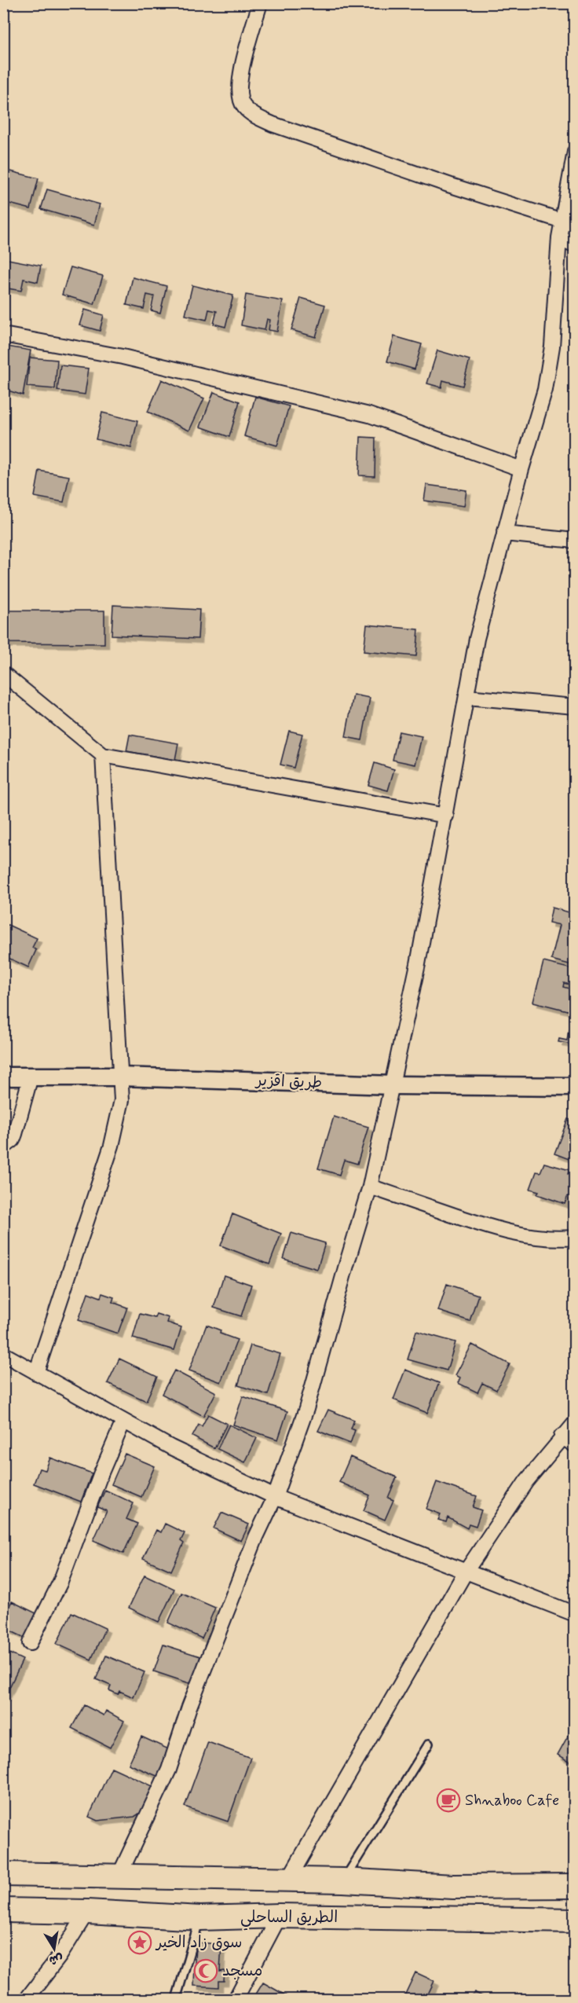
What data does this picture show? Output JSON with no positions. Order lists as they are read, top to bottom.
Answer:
{
  "streets": {
    "highway": ["الطريق الساحلي"],
    "street": ["طريق اقزير"]
  },
  "places": {
    "cafe": ["Shnaboo Cafe"],
    "place": ["سوق زاد الخير"],
    "mosque": ["مسجد"]
  },
  "north": "bottom"
}
